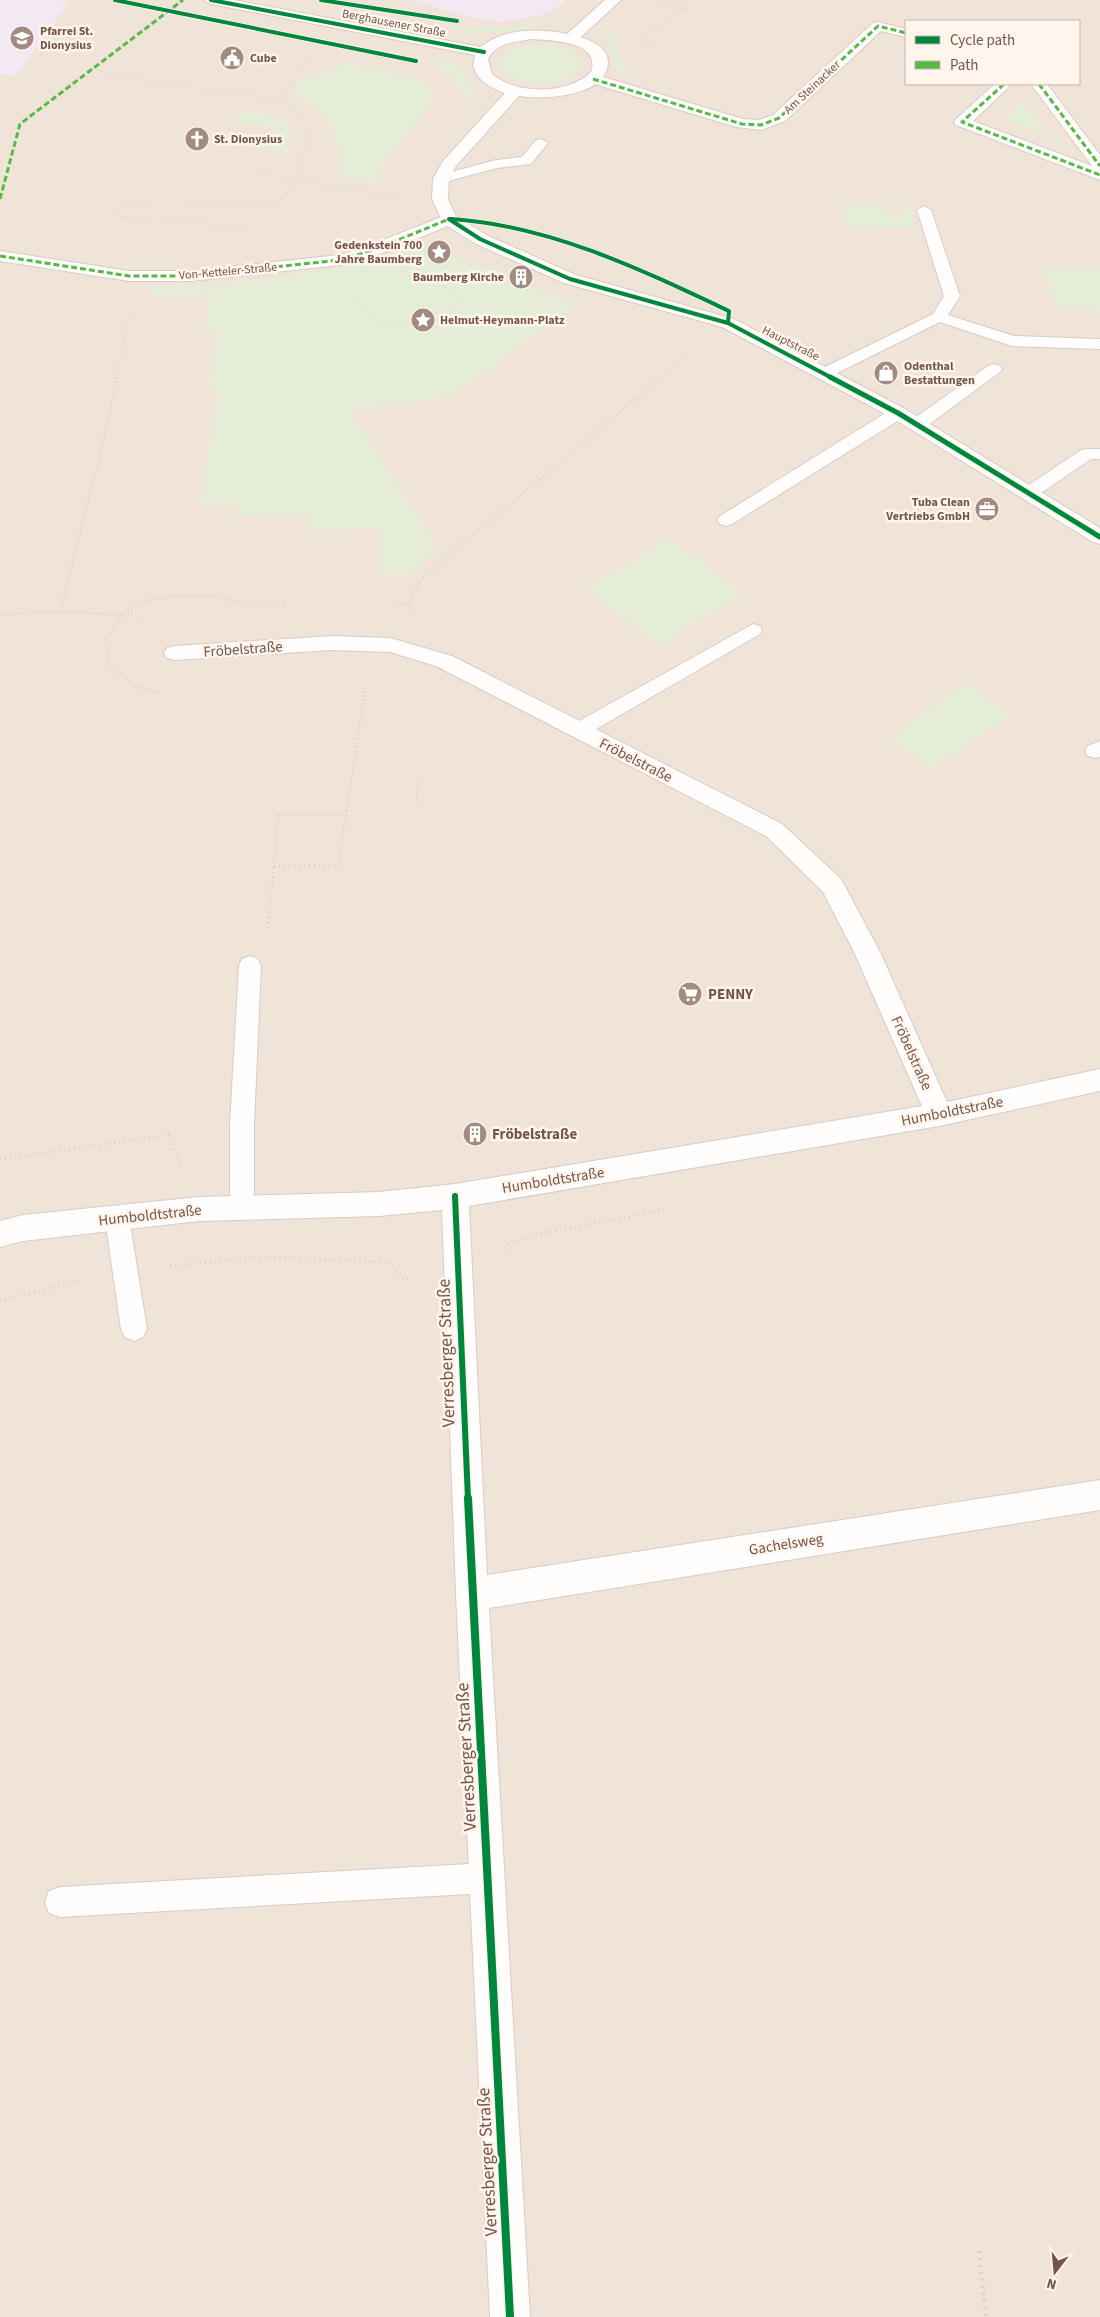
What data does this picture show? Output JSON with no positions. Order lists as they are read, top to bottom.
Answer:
{
  "streets": {
    "street": [
      "Berghausener Straße",
      "Am Steinacker",
      "Von-Ketteler-Straße",
      "Hauptstraße",
      "Fröbelstraße",
      "Humboldtstraße",
      "Verresberger Straße",
      "Gachelsweg"
    ]
  },
  "crossings": [
    ["Von-Ketteler-Straße", "Hauptstraße"],
    ["Fröbelstraße", "Humboldtstraße"],
    ["Humboldtstraße", "Verresberger Straße"],
    ["Verresberger Straße", "Gachelsweg"]
  ],
  "places": {
    "school or university": ["Pfarrei St. Dionysius"],
    "public building": ["Cube"],
    "church": ["St. Dionysius"],
    "place": ["Gedenkstein 700 Jahre Baumberg", "Helmut-Heymann-Platz"],
    "building": ["Baumberg Kirche", "Fröbelstraße"],
    "shop": ["Odenthal Bestattungen"],
    "office": ["Tuba Clean Vertriebs GmbH"],
    "supermarket": ["PENNY"]
  },
  "legend": ["Cycle path", "Path"],
  "north": "bottom"
}
